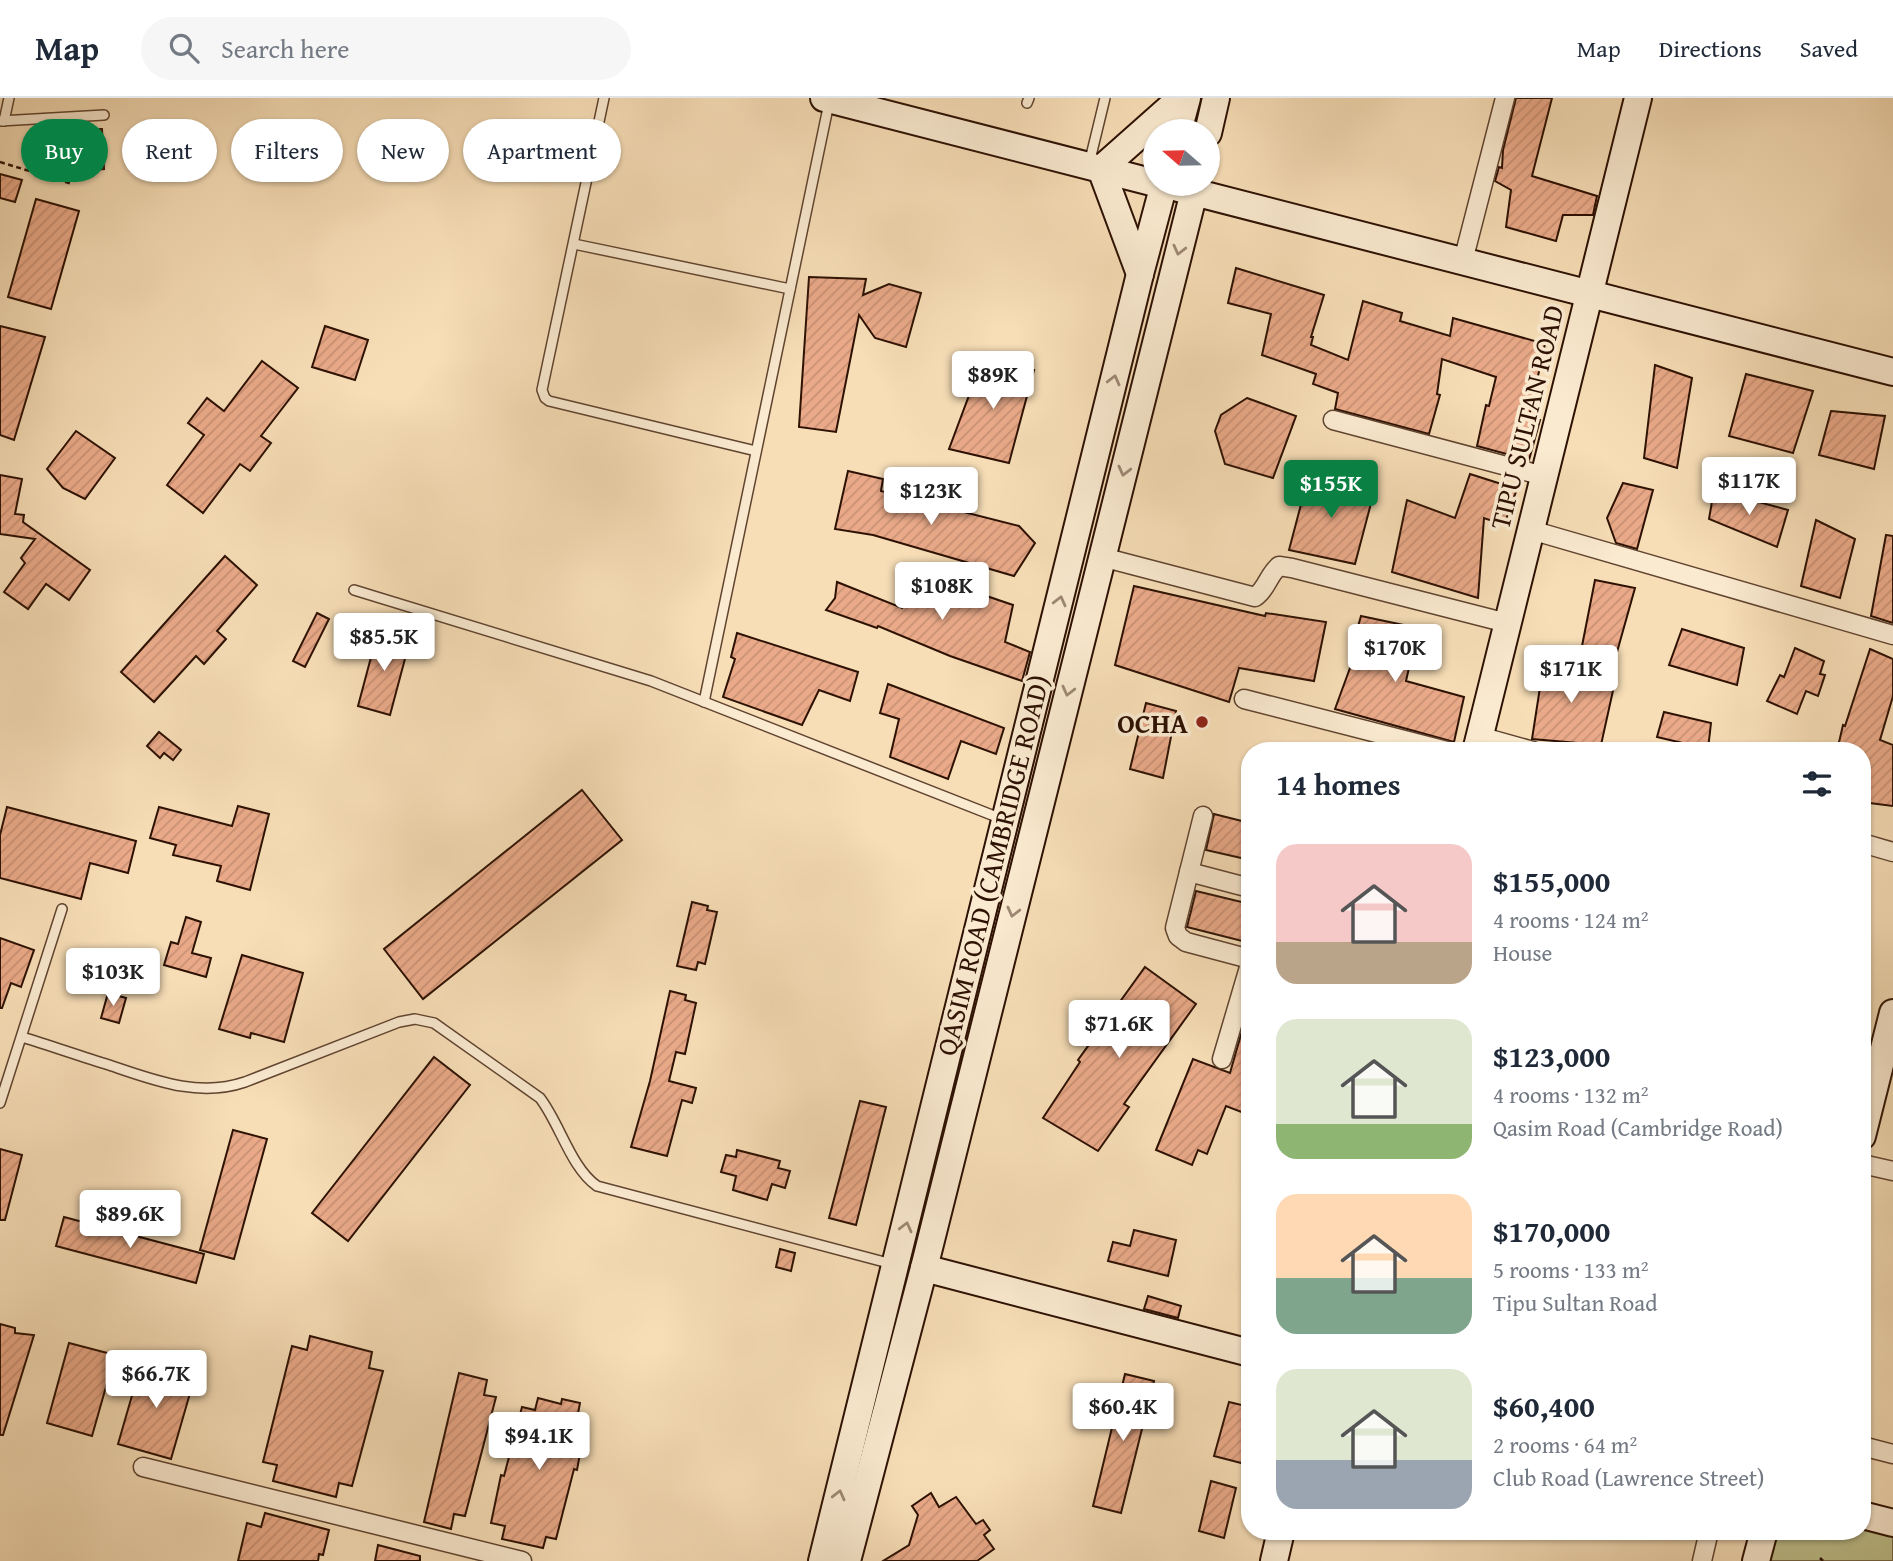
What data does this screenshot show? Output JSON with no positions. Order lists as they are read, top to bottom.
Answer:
{
  "streets": {
    "main road": ["TIPU SULTAN ROAD", "QASIM ROAD (CAMBRIDGE ROAD)"]
  },
  "places": ["OCHA"],
  "north": "left",
  "page": {
    "header": "Map",
    "search": "Search here",
    "nav": ["Map", "Directions", "Saved"],
    "chip": [
      "Buy",
      "Rent",
      "Filters",
      "New",
      "Apartment"
    ],
    "price": [
      "$89K",
      "$117K",
      "$155K",
      "$123K",
      "$108K",
      "$85.5K",
      "$170K",
      "$171K",
      "$103K",
      "$71.6K",
      "$89.6K",
      "$66.7K",
      "$60.4K",
      "$94.1K"
    ],
    "heading": "14 homes",
    "list": [
      {
        "name": "$155,000",
        "note": "4 rooms · 124 m² · House"
      },
      {
        "name": "$123,000",
        "note": "4 rooms · 132 m² · Qasim Road (Cambridge Road)"
      },
      {
        "name": "$170,000",
        "note": "5 rooms · 133 m² · Tipu Sultan Road"
      },
      {
        "name": "$60,400",
        "note": "2 rooms · 64 m² · Club Road (Lawrence Street)"
      }
    ]
  }
}
